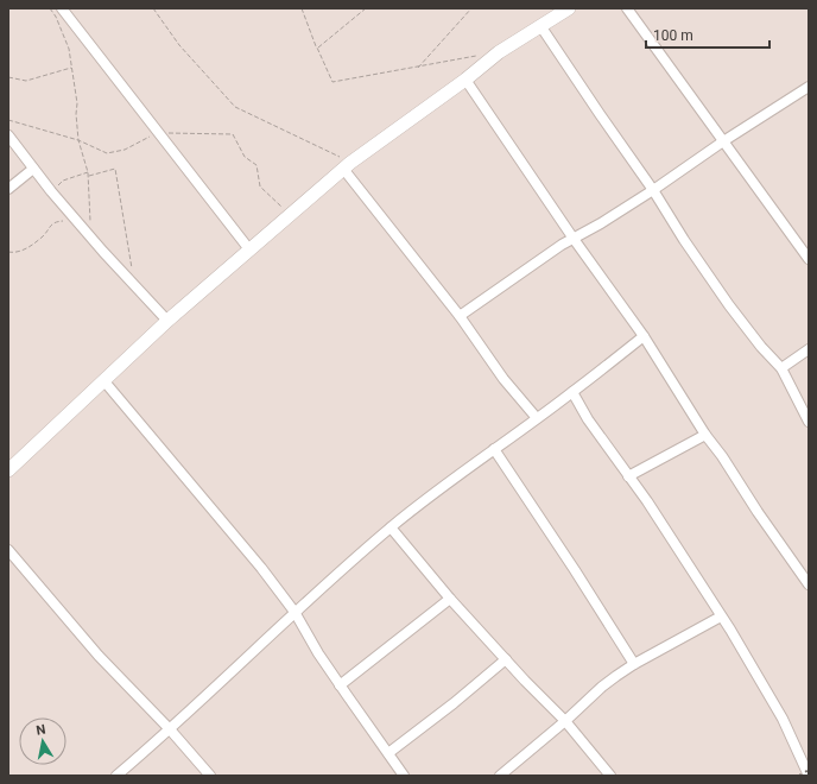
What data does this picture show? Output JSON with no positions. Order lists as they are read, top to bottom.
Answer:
{
  "scale_bar": "100 m",
  "north": "top"
}
